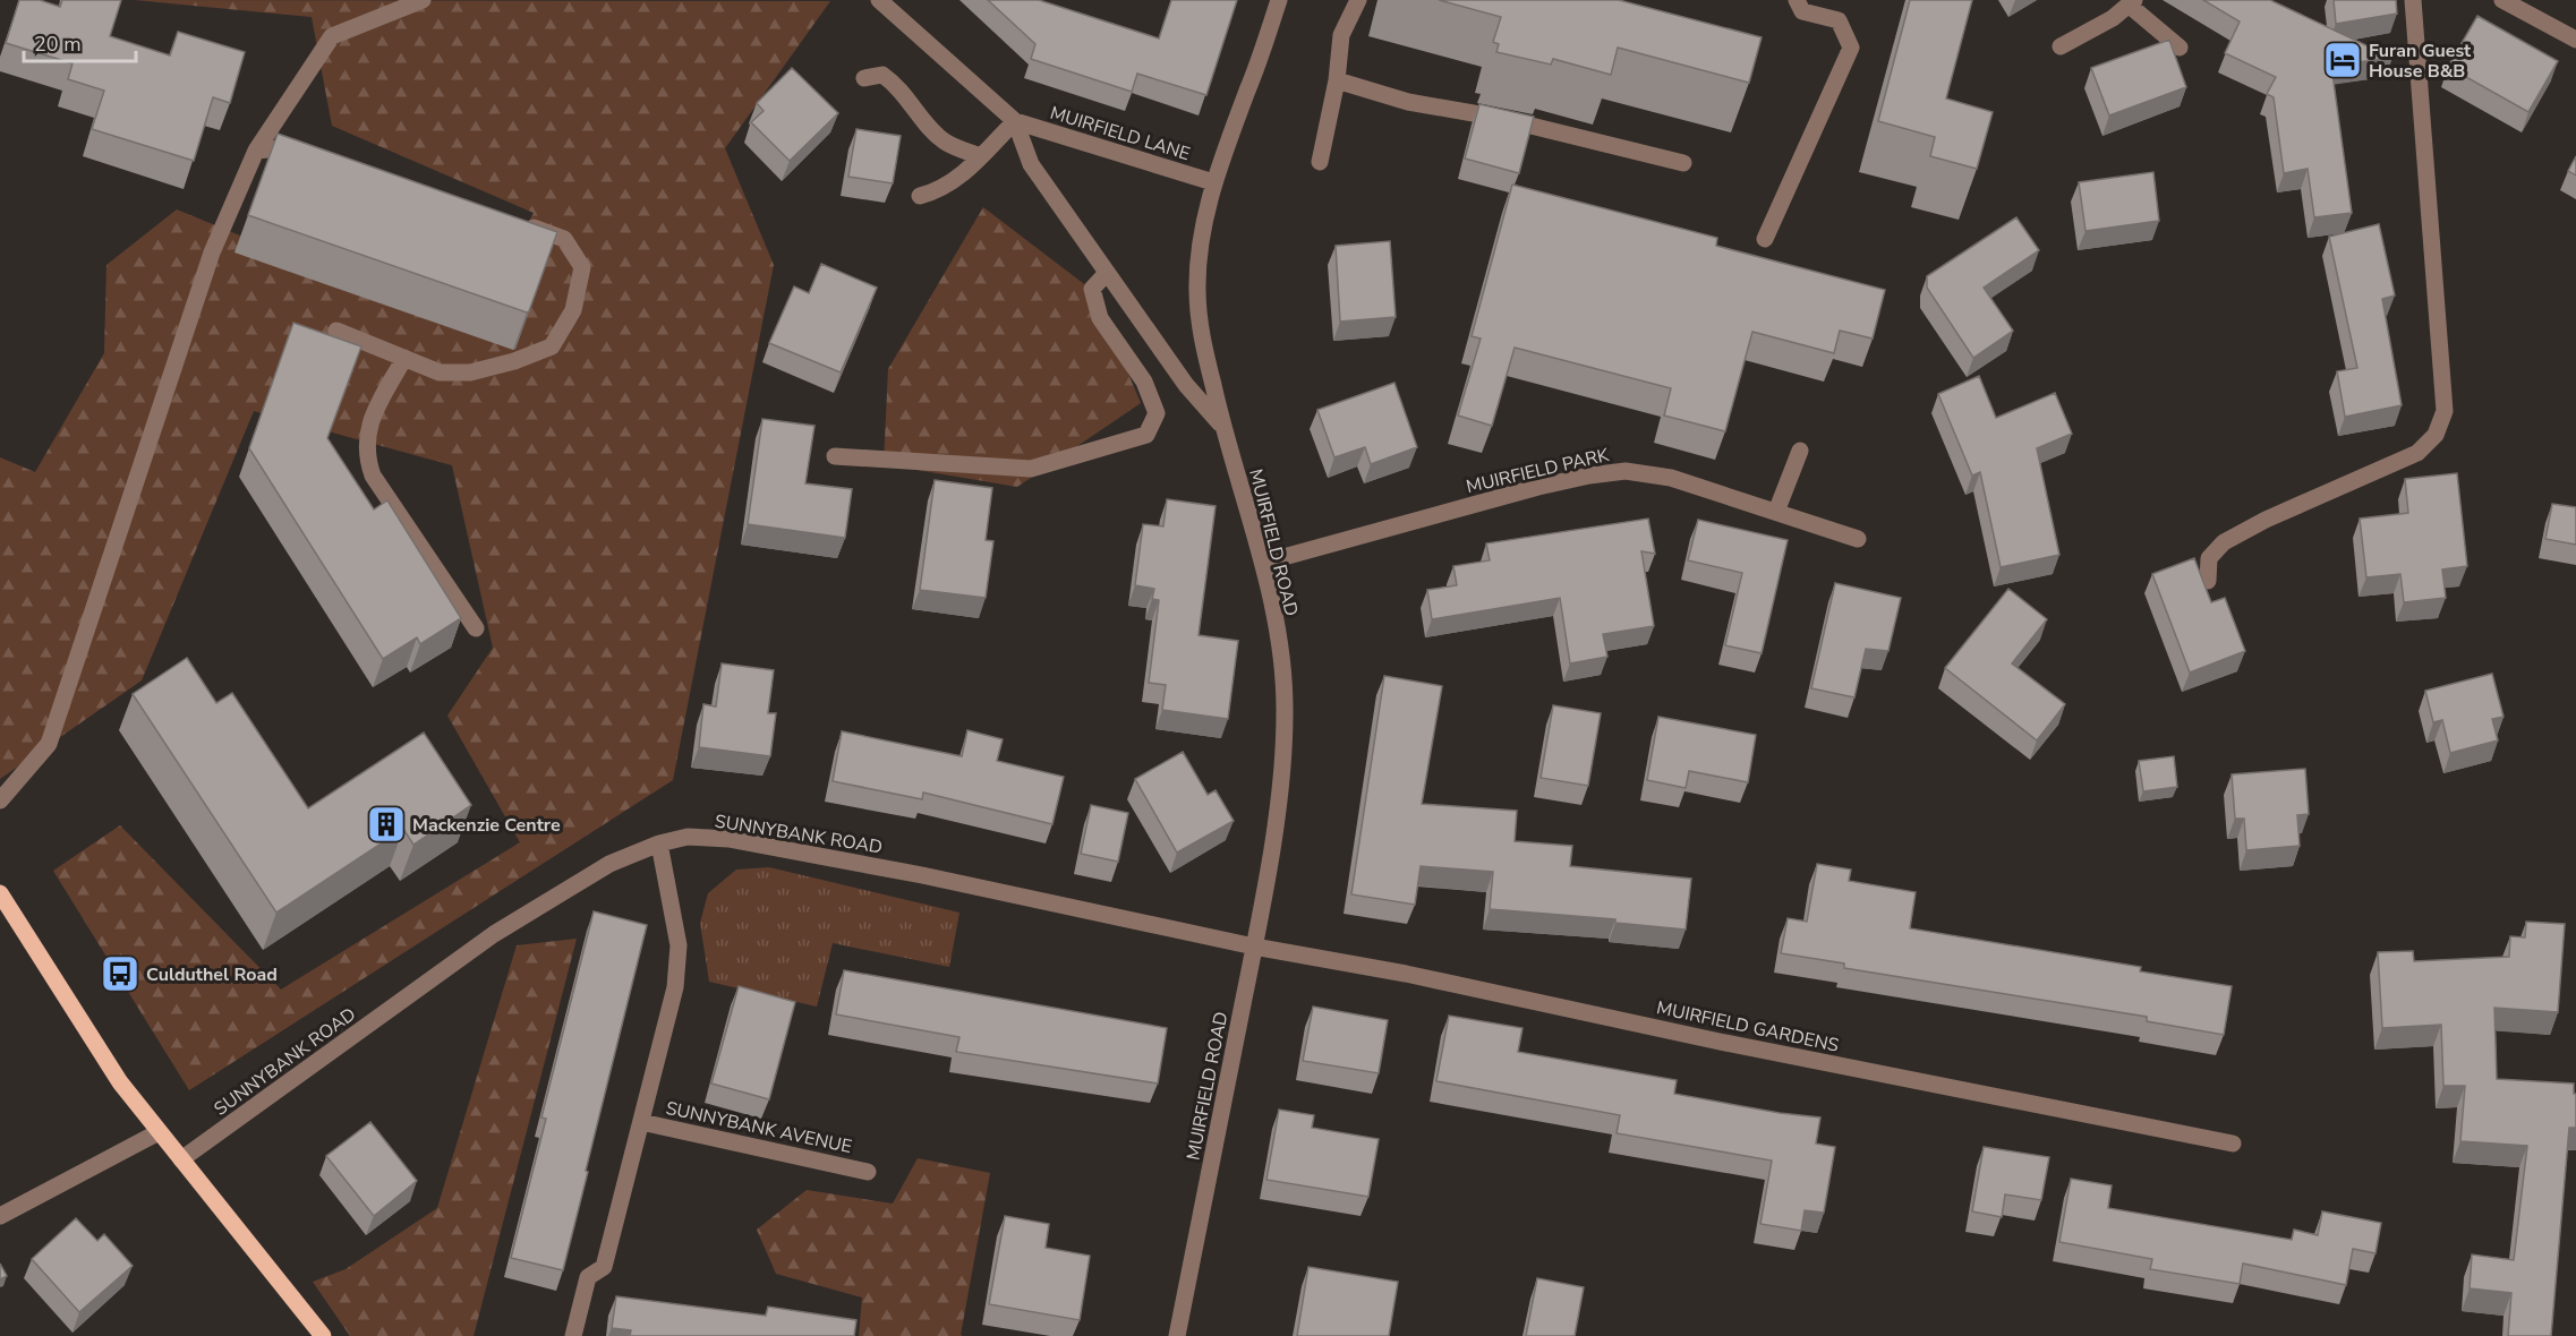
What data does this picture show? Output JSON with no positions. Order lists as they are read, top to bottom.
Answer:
{
  "streets": {
    "street": [
      "MUIRFIELD LANE",
      "MUIRFIELD PARK",
      "MUIRFIELD ROAD",
      "SUNNYBANK ROAD",
      "MUIRFIELD GARDENS",
      "SUNNYBANK AVENUE"
    ]
  },
  "crossings": [
    ["MUIRFIELD LANE", "MUIRFIELD ROAD"],
    ["MUIRFIELD PARK", "MUIRFIELD ROAD"],
    ["MUIRFIELD ROAD", "SUNNYBANK ROAD"],
    ["MUIRFIELD ROAD", "MUIRFIELD GARDENS"],
    ["SUNNYBANK ROAD", "MUIRFIELD GARDENS"],
    ["SUNNYBANK ROAD", "SUNNYBANK AVENUE"]
  ],
  "places": {
    "hotel": ["Furan Guest House B&B"],
    "building": ["Mackenzie Centre"],
    "bus stop": ["Culduthel Road"]
  },
  "scale_bar": "20 m"
}
